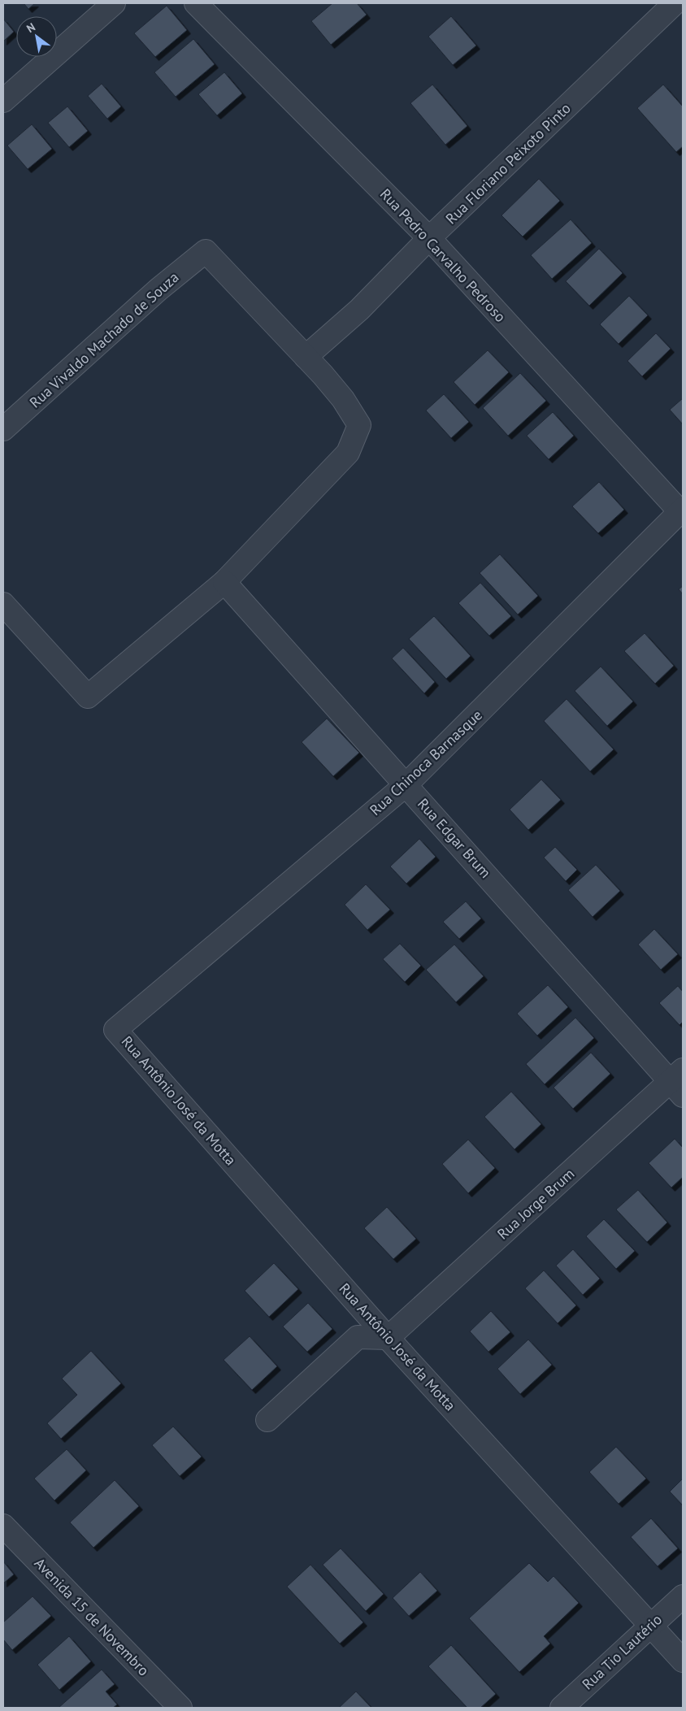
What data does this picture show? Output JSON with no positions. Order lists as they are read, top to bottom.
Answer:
{
  "streets": {
    "street": [
      "Rua Floriano Peixoto Pinto",
      "Rua Pedro Carvalho Pedroso",
      "Rua Vivaldo Machado de Souza",
      "Rua Chinoca Barnasque",
      "Rua Edgar Brum",
      "Rua Antônio José da Motta",
      "Rua Jorge Brum",
      "Avenida 15 de Novembro",
      "Rua Tio Lautério"
    ]
  },
  "crossings": [
    ["Rua Floriano Peixoto Pinto", "Rua Pedro Carvalho Pedroso"],
    ["Rua Floriano Peixoto Pinto", "Rua Vivaldo Machado de Souza"],
    ["Rua Pedro Carvalho Pedroso", "Rua Chinoca Barnasque"],
    ["Rua Chinoca Barnasque", "Rua Edgar Brum"],
    ["Rua Chinoca Barnasque", "Rua Antônio José da Motta"],
    ["Rua Edgar Brum", "Rua Jorge Brum"],
    ["Rua Antônio José da Motta", "Rua Jorge Brum"],
    ["Rua Antônio José da Motta", "Rua Tio Lautério"]
  ],
  "north": "top left"
}
